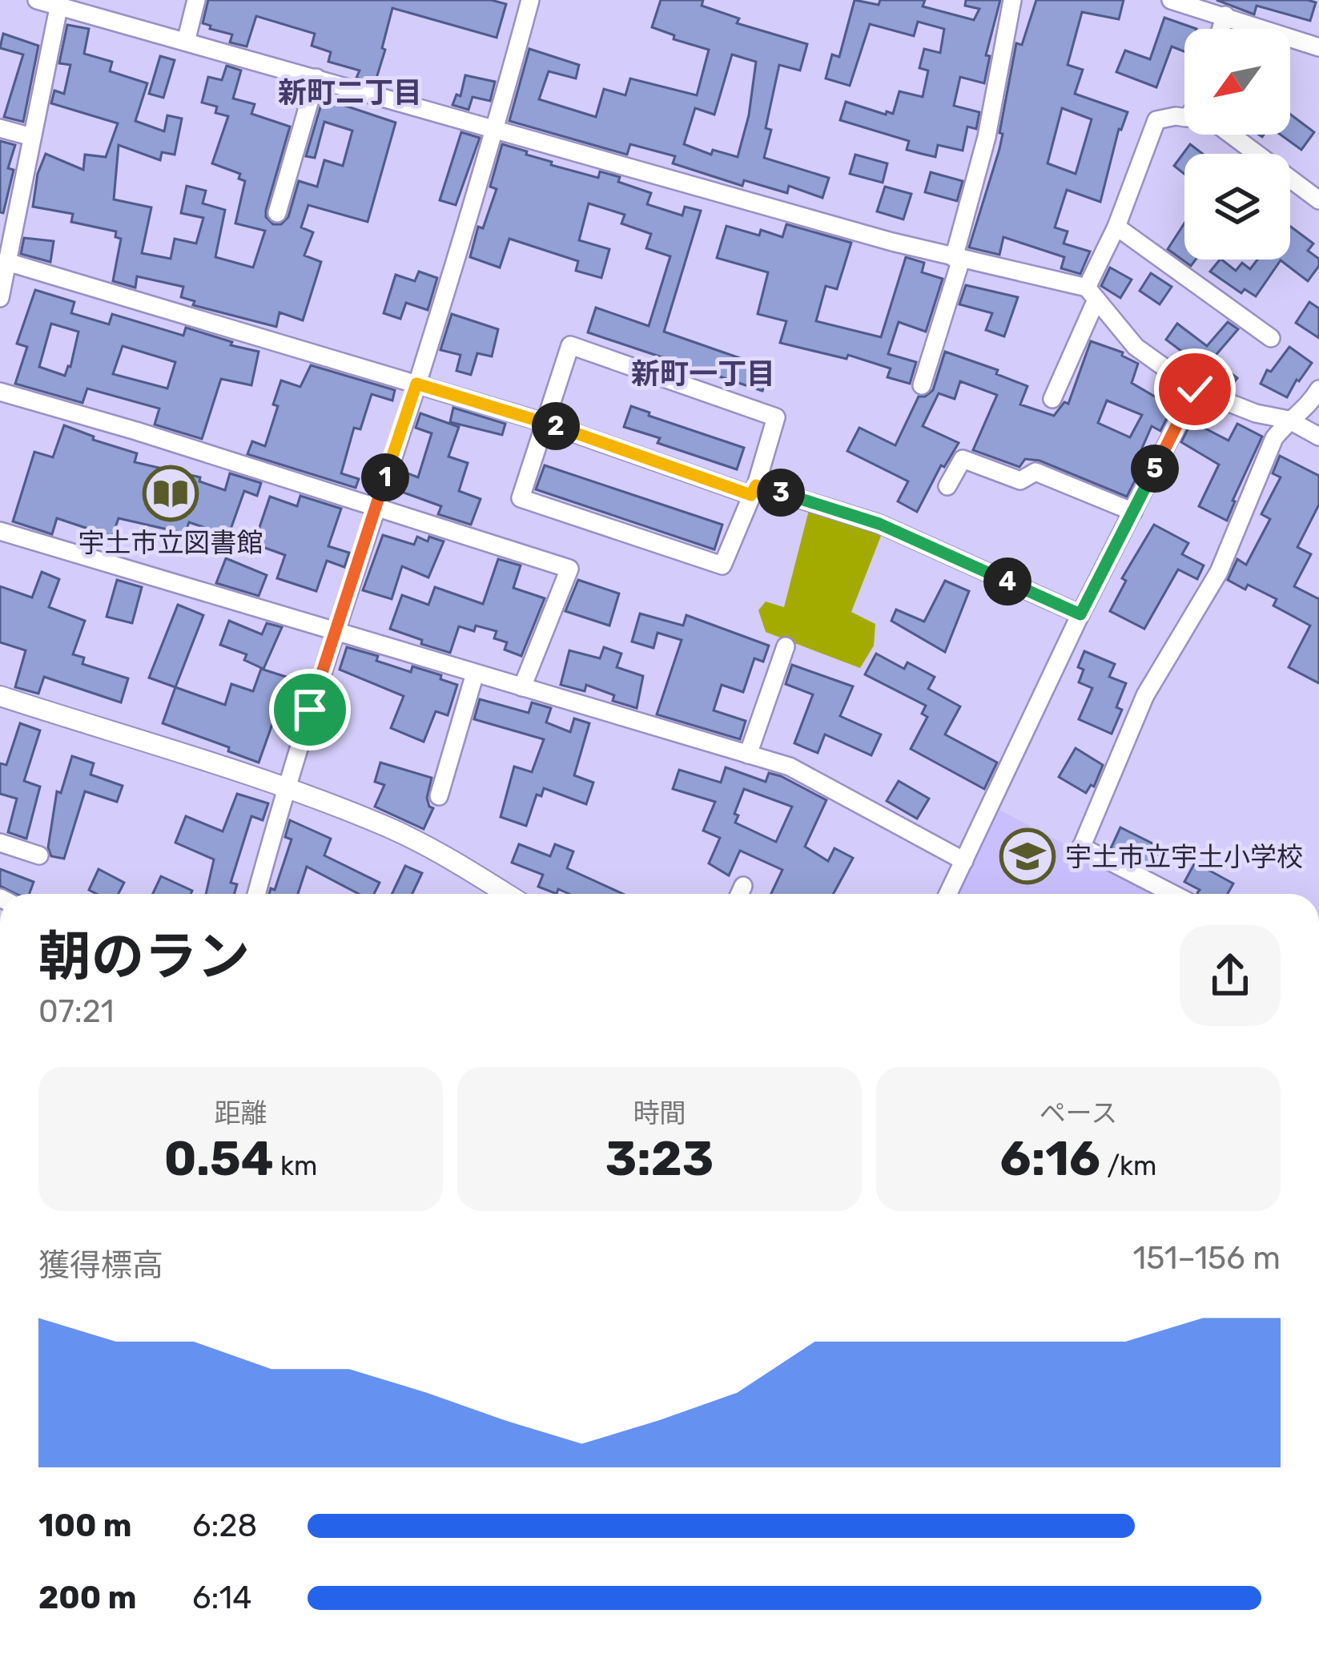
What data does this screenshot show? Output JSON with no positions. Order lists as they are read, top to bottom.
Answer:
{
  "districts": ["新町二丁目", "新町一丁目"],
  "places": {
    "library": ["宇土市立図書館"],
    "school or university": ["宇土市立宇土小学校"]
  },
  "north": "bottom left",
  "page": {
    "pins": [
      "2",
      "5",
      "1",
      "3",
      "4"
    ],
    "heading": ["朝のラン", "07:21"],
    "stats": [
      ["距離", "0.54 km"],
      ["時間", "3:23"],
      ["ペース", "6:16 /km"]
    ],
    "chart": ["獲得標高", "151–156 m"],
    "list": [
      {
        "name": "100 m",
        "note": "6:28"
      },
      {
        "name": "200 m",
        "note": "6:14"
      }
    ]
  }
}
